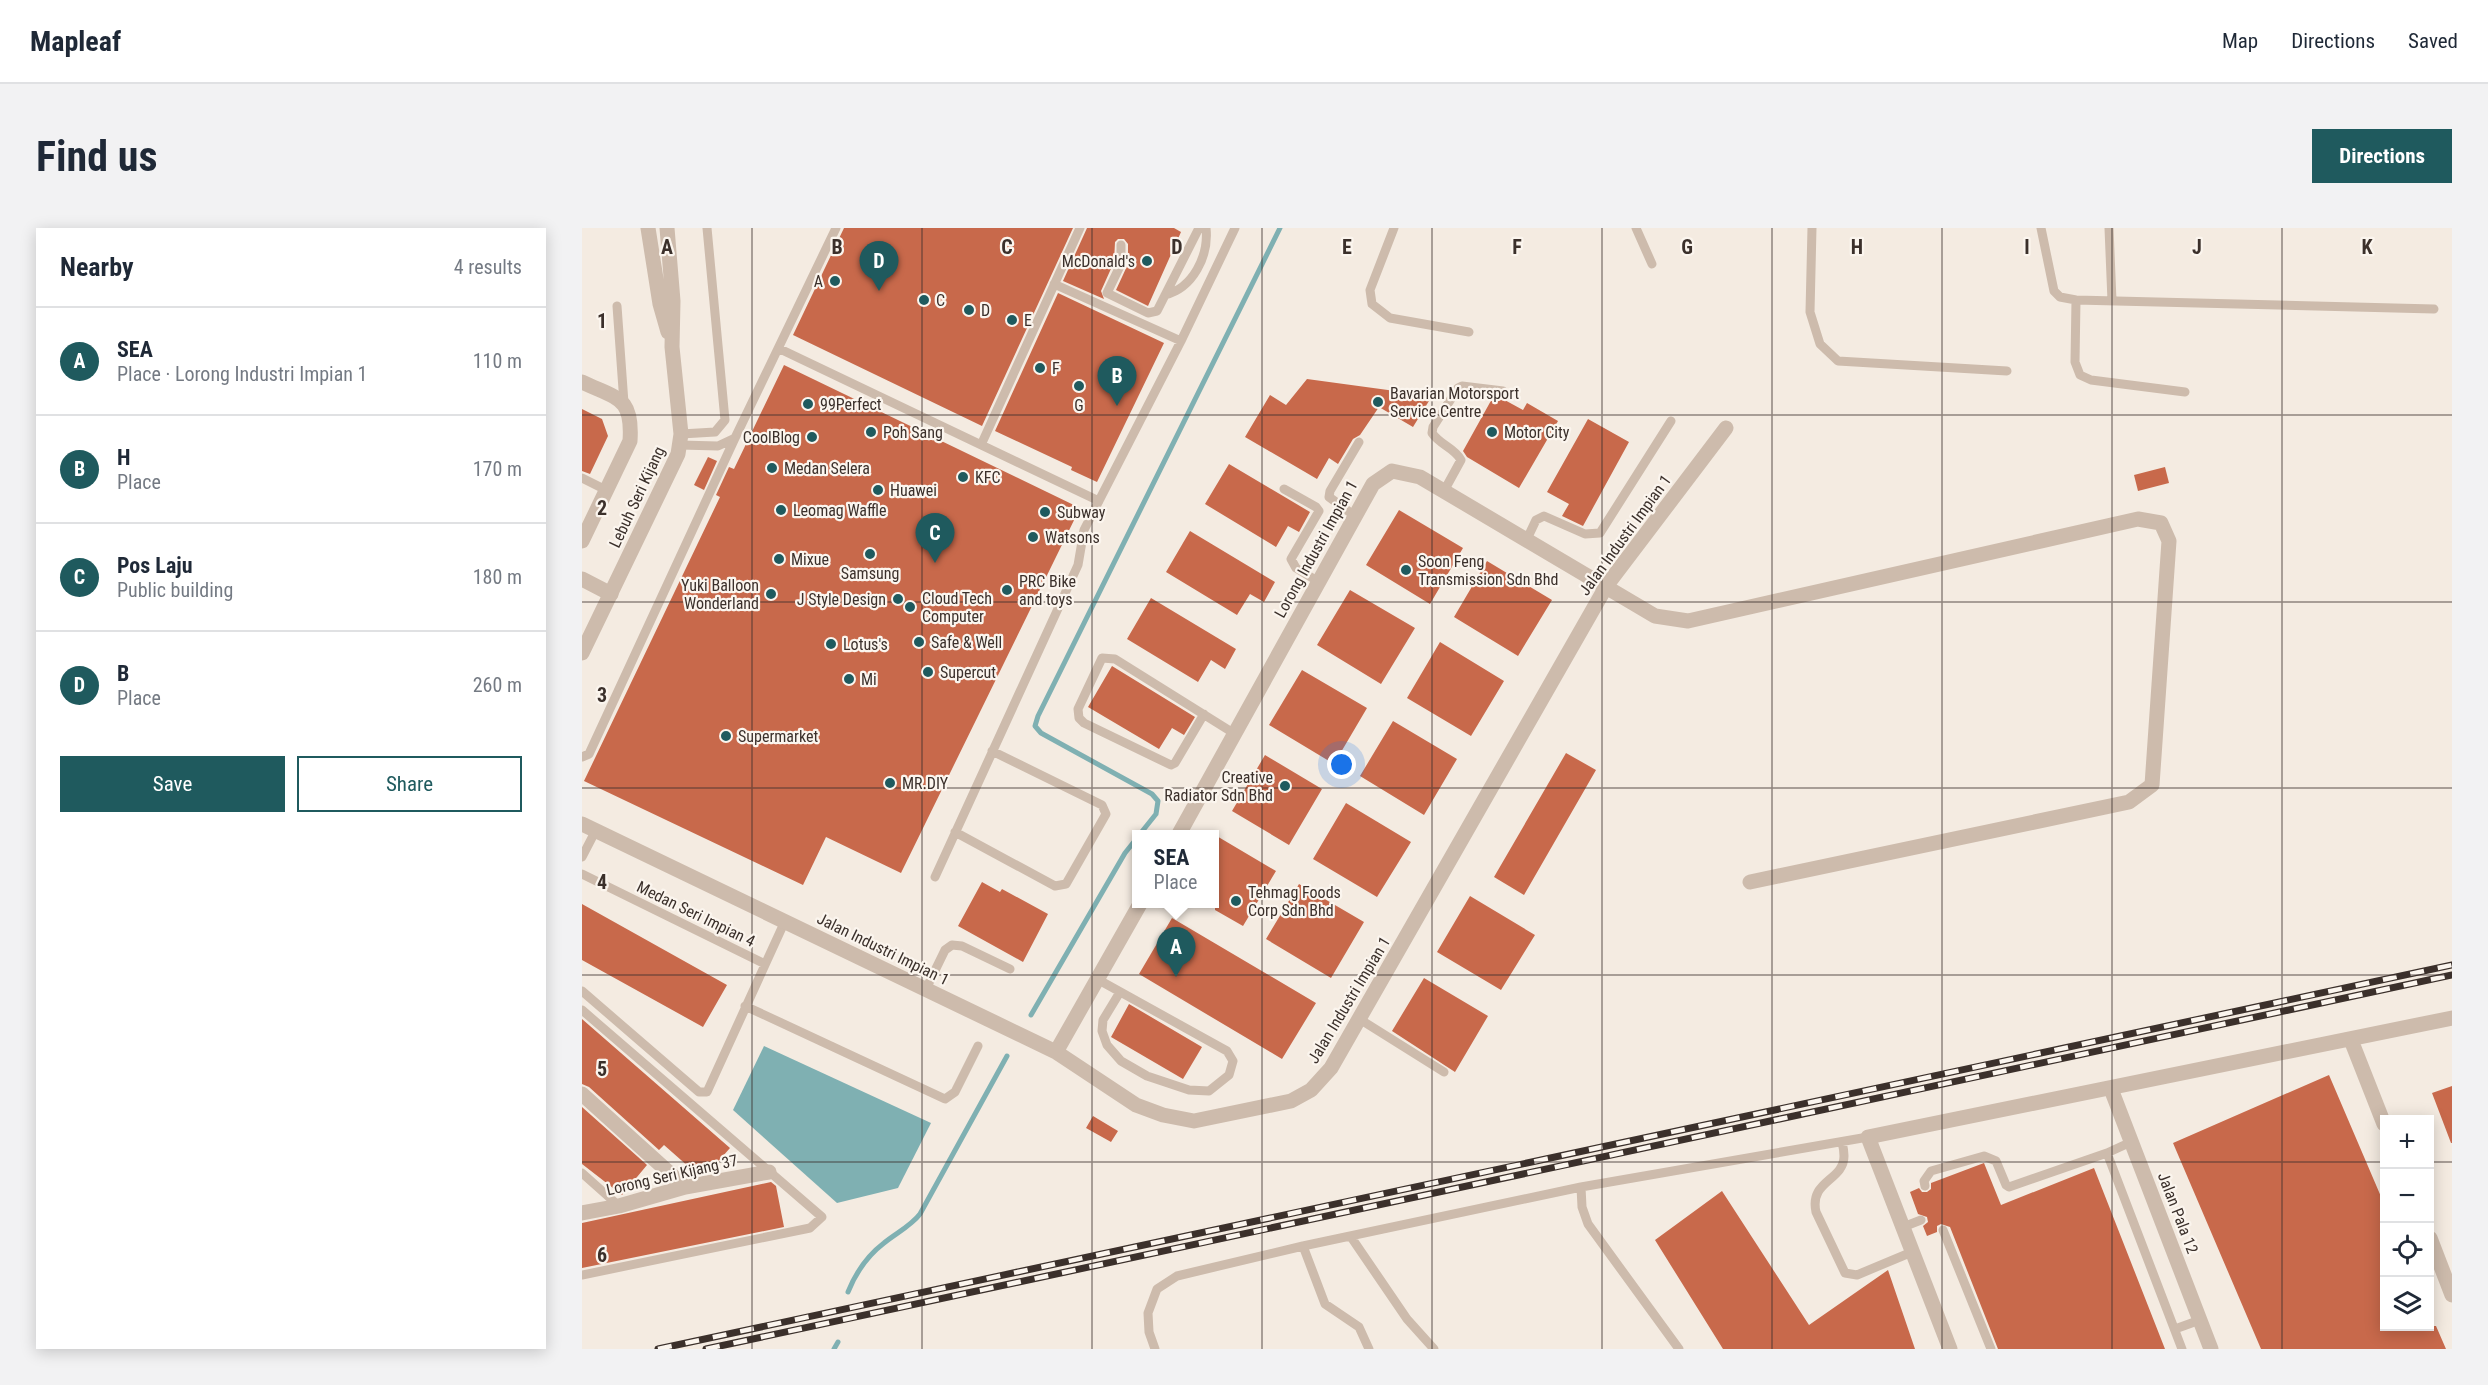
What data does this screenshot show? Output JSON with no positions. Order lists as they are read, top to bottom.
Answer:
{
  "streets": {
    "street": [
      "Lebuh Seri Kijang",
      "Jalan Industri Impian 1",
      "Lorong Industri Impian 1",
      "Lorong Seri Kijang 37",
      "Jalan Pala 12"
    ],
    "lane": ["Medan Seri Impian 4"]
  },
  "crossings": [
    ["Jalan Industri Impian 1", "Lorong Industri Impian 1"]
  ],
  "places": [
    "McDonald's",
    "A",
    "C",
    "D",
    "E",
    "F",
    "G",
    "Bavarian Motorsport Service Centre",
    "99Perfect",
    "Poh Sang",
    "Motor City",
    "CoolBlog",
    "Medan Selera",
    "KFC",
    "Huawei",
    "Leomag Waffle",
    "Subway",
    "Watsons",
    "Samsung",
    "Mixue",
    "Soon Feng Transmission Sdn Bhd",
    "PRC Bike and toys",
    "Yuki Balloon Wonderland",
    "J Style Design",
    "Cloud Tech Computer",
    "Safe & Well",
    "Lotus's",
    "Supercut",
    "Mi",
    "Supermarket",
    "MR.DIY",
    "Creative Radiator Sdn Bhd",
    "Tehmag Foods Corp Sdn Bhd"
  ],
  "page": {
    "header": "Mapleaf",
    "nav": ["Map", "Directions", "Saved"],
    "buttons": [
      "Directions",
      ["Save", "Share"]
    ],
    "title": "Find us",
    "heading": ["Nearby", "4 results"],
    "pins": [
      "D",
      "B",
      "C",
      "A"
    ],
    "list": [
      {
        "mark": "A",
        "name": "SEA",
        "note": "Place · Lorong Industri Impian 1",
        "value": "110 m"
      },
      {
        "mark": "B",
        "name": "H",
        "note": "Place",
        "value": "170 m"
      },
      {
        "mark": "C",
        "name": "Pos Laju",
        "note": "Public building",
        "value": "180 m"
      },
      {
        "mark": "D",
        "name": "B",
        "note": "Place",
        "value": "260 m"
      }
    ],
    "popup": ["SEA", "Place"],
    "map_buttons": ["+", "−"]
  },
  "grid": {
    "columns": [
      "A",
      "B",
      "C",
      "D",
      "E",
      "F",
      "G",
      "H",
      "I",
      "J",
      "K"
    ],
    "rows": [
      "1",
      "2",
      "3",
      "4",
      "5",
      "6"
    ]
  }
}
